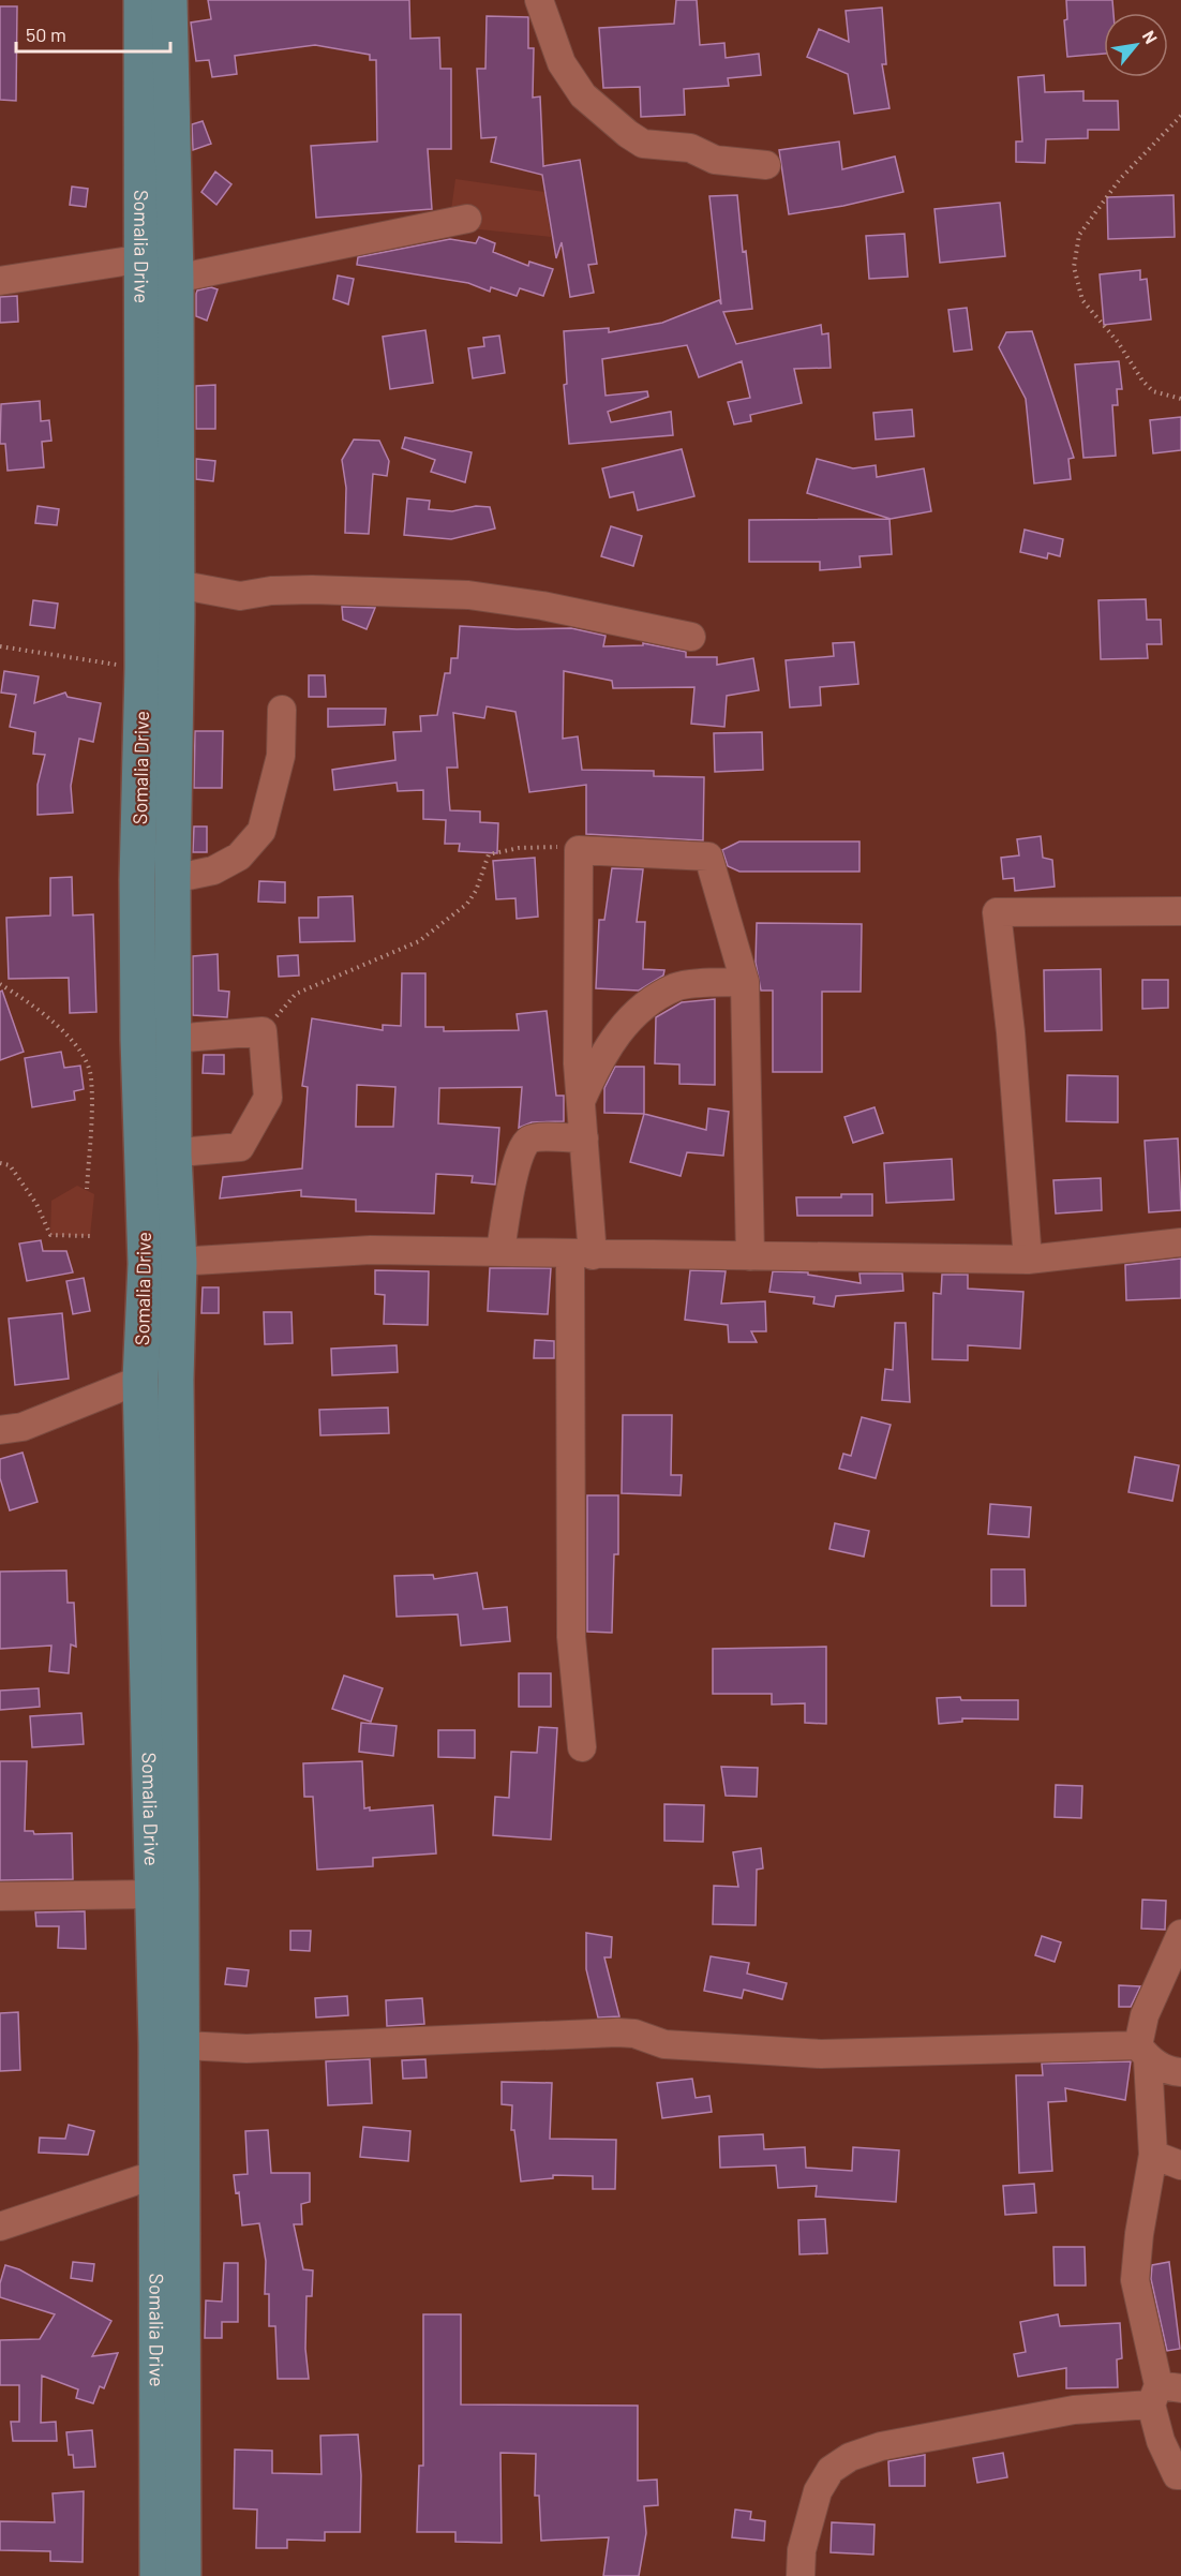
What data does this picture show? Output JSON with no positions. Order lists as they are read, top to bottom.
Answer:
{
  "streets": {
    "main road": ["Somalia Drive"]
  },
  "scale_bar": "50 m",
  "north": "top right"
}
